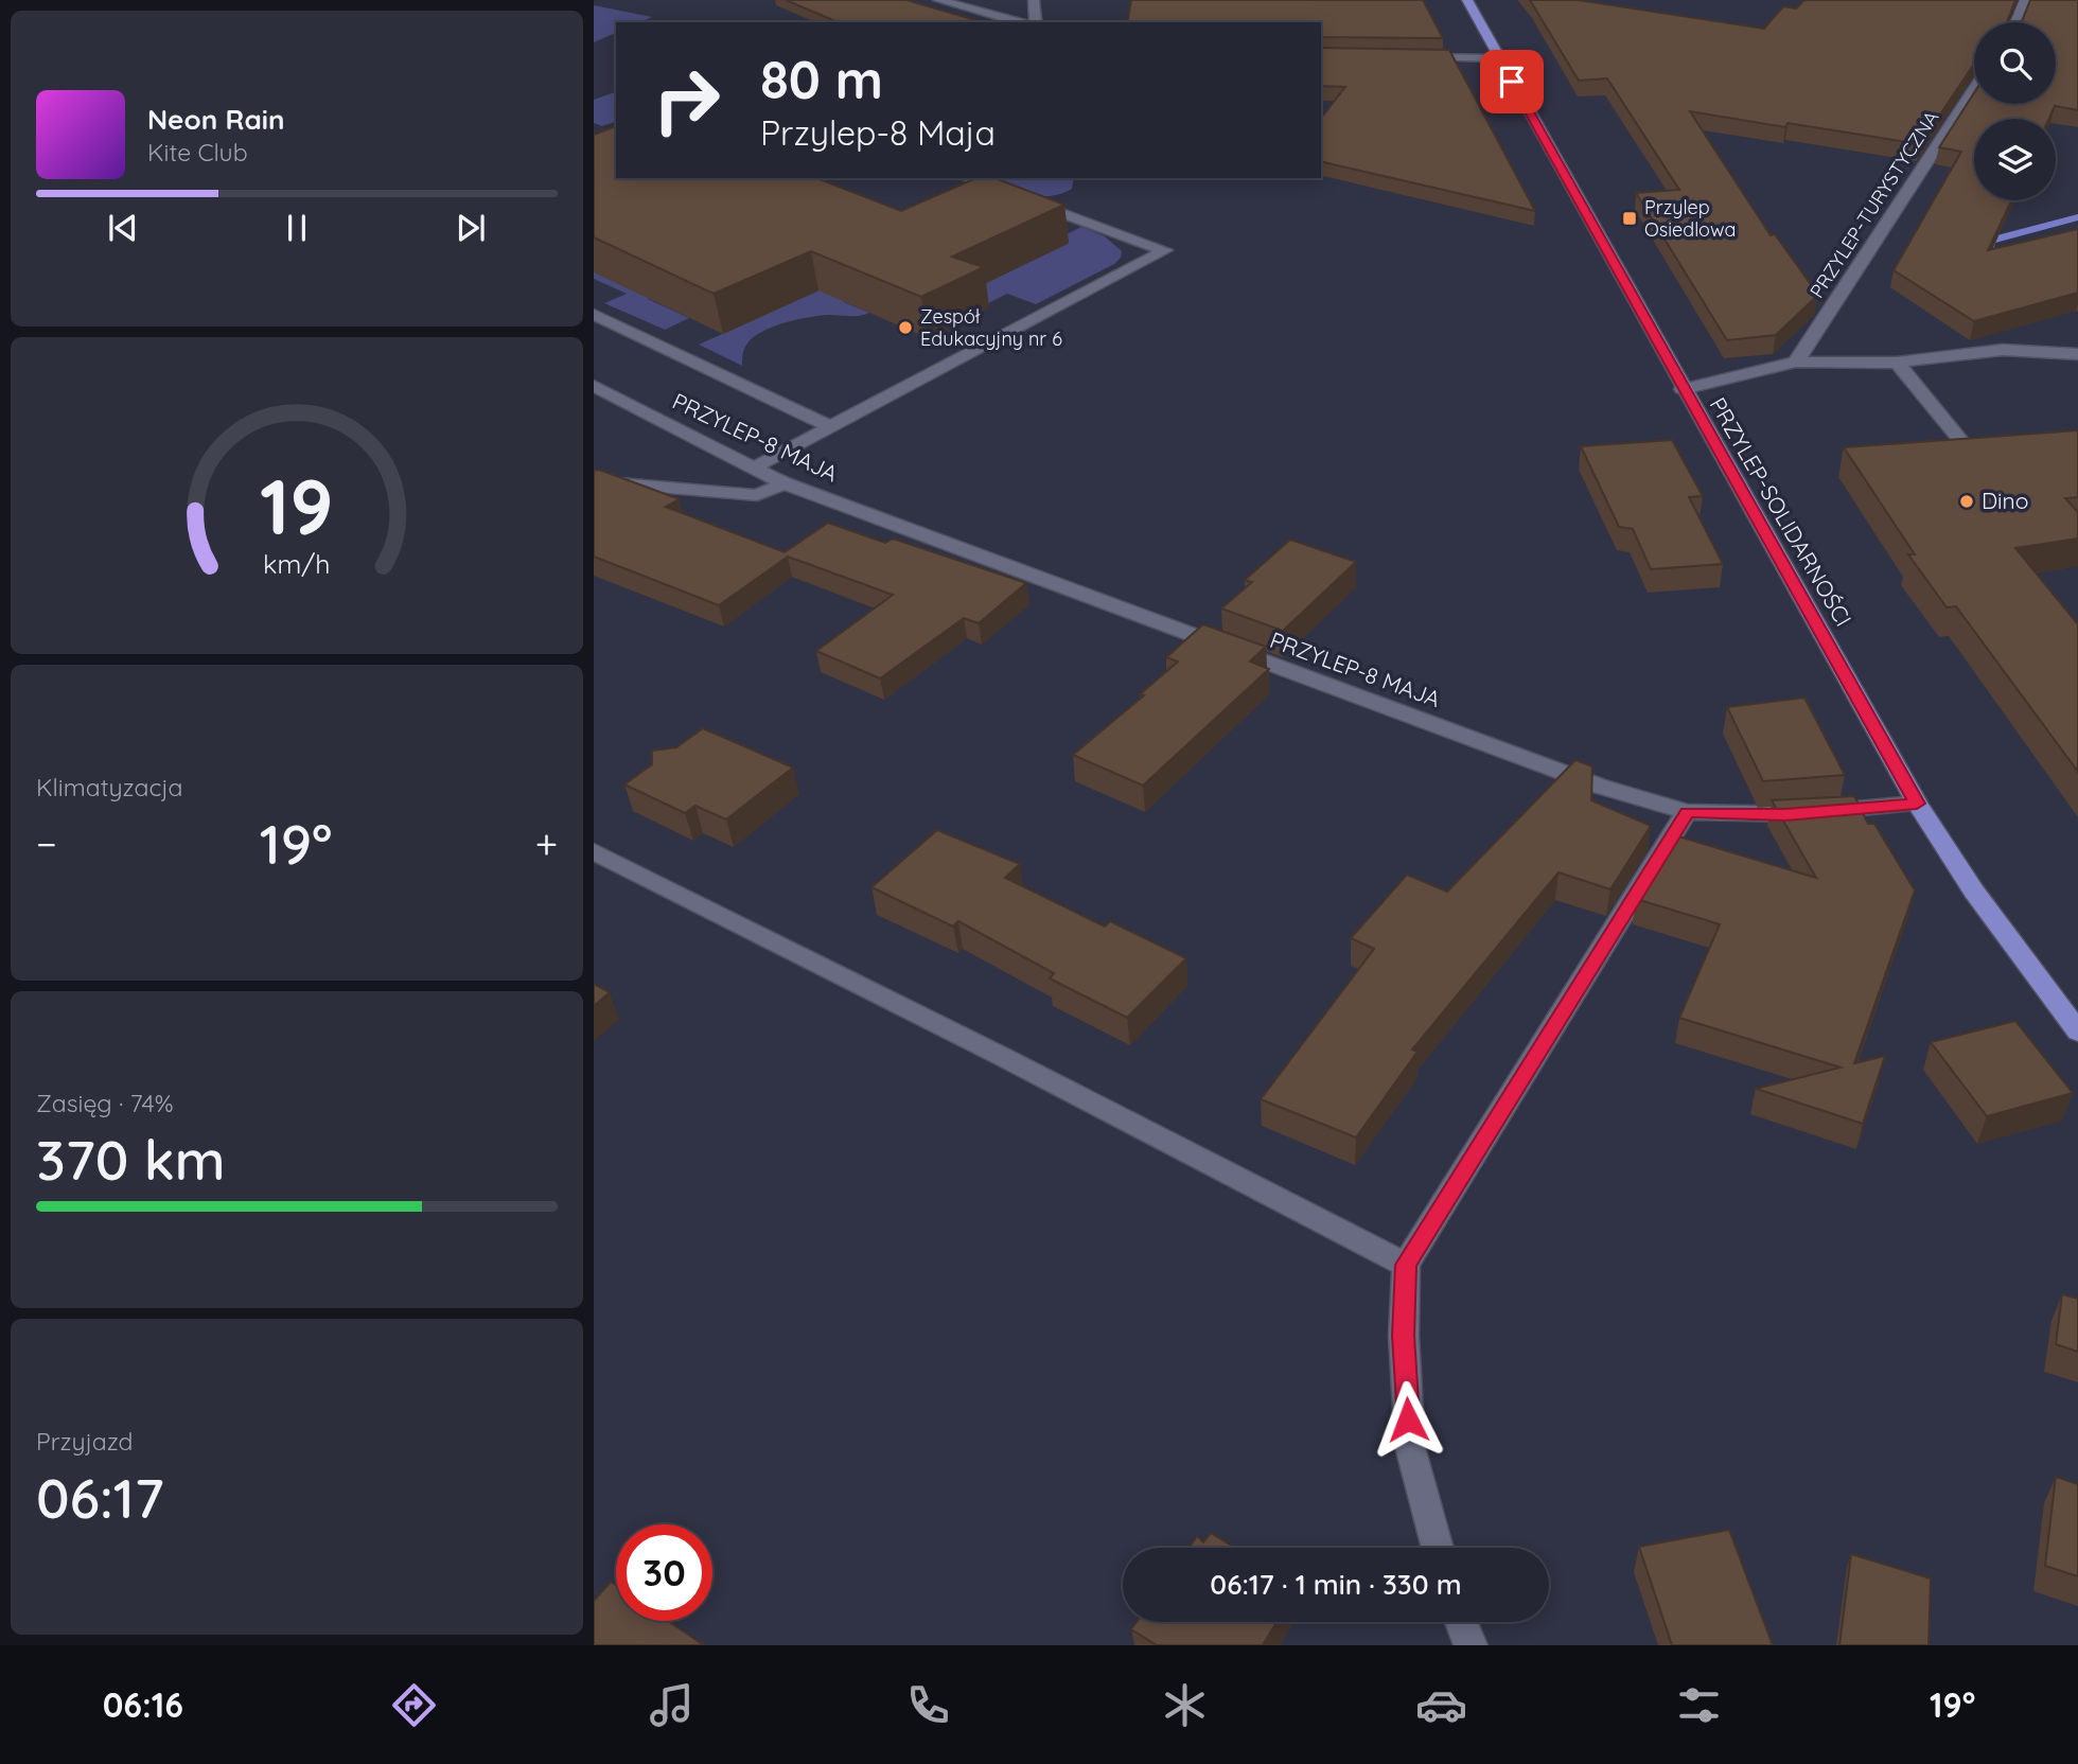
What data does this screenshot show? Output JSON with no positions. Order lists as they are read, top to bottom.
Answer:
{
  "streets": {
    "main road": ["PRZYLEP-SOLIDARNOŚCI"],
    "street": ["PRZYLEP-TURYSTYCZNA", "PRZYLEP-8 MAJA"]
  },
  "crossings": [
    ["PRZYLEP-8 MAJA", "PRZYLEP-SOLIDARNOŚCI"]
  ],
  "places": {
    "transit": ["Przylep Osiedlowa"],
    "other": ["Zespół Edukacyjny nr 6", "Dino"]
  },
  "page": {
    "turn": ["80 m", "Przylep-8 Maja"],
    "song": ["Neon Rain", "Kite Club"],
    "tile": [
      "Klimatyzacja",
      ["Zasięg · 74%", "370 km"],
      ["Przyjazd", "06:17"]
    ],
    "heat": ["−", "19°", "+"],
    "limit": "30",
    "trip": "06:17 · 1 min · 330 m",
    "tabs": ["06:16", "19°"],
    "gauge": ["19", "km/h"]
  }
}
